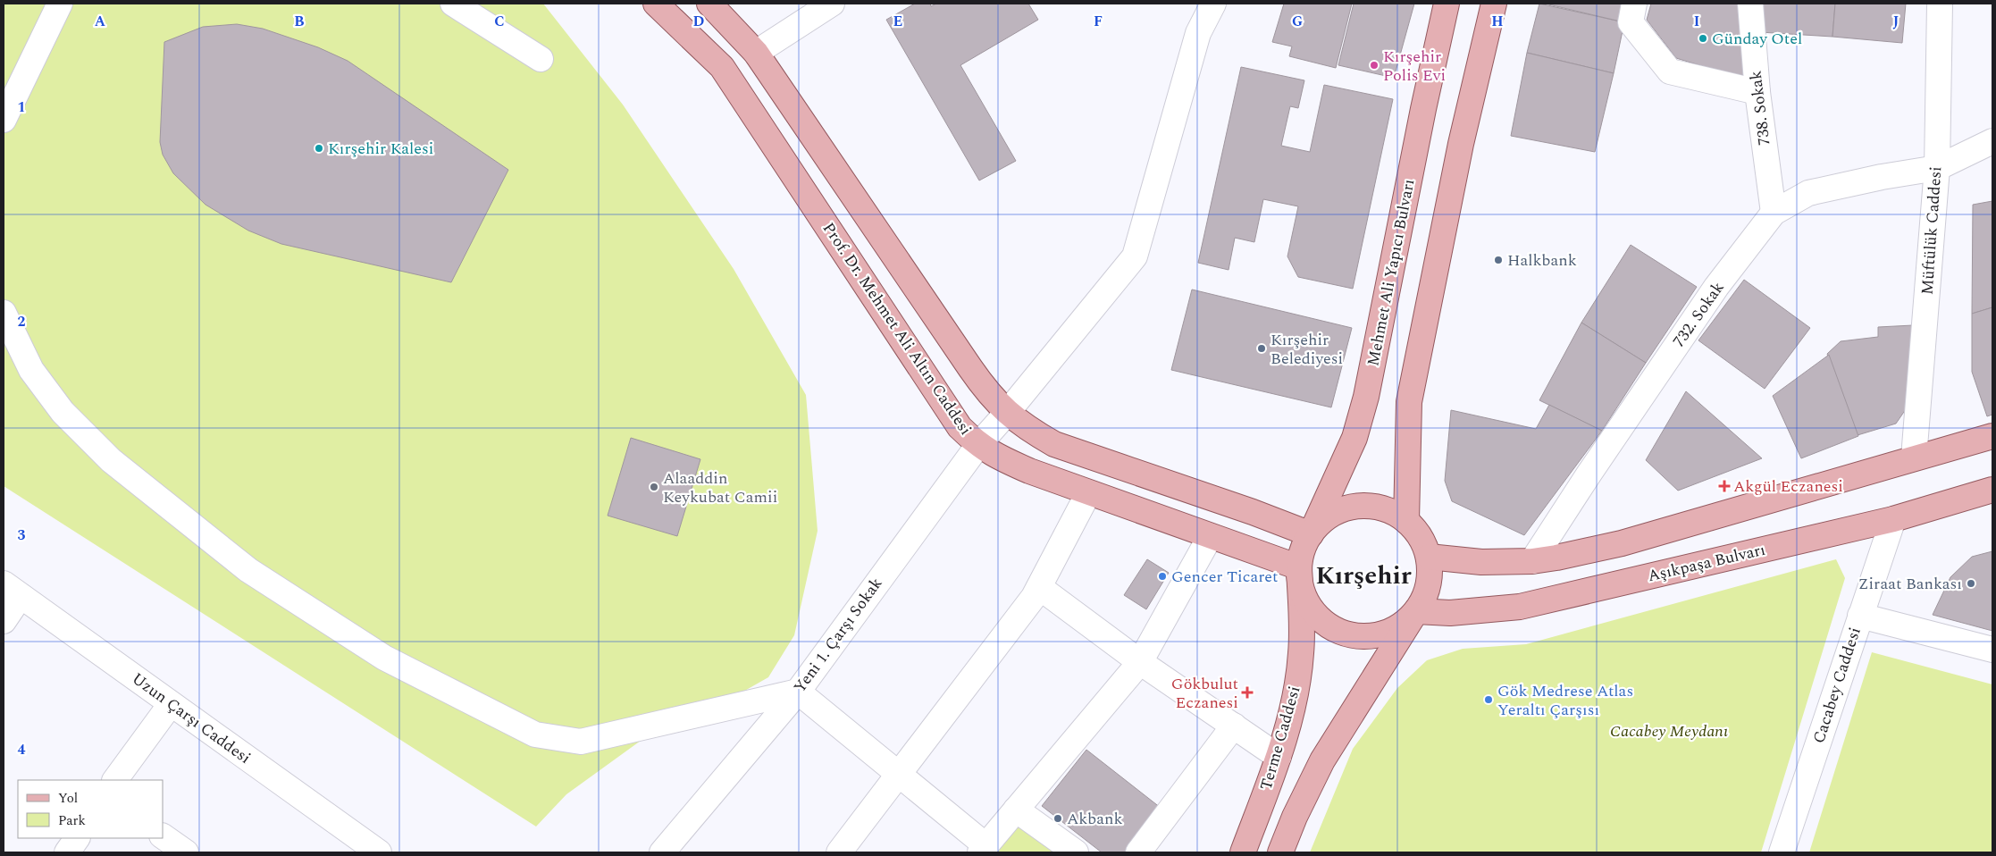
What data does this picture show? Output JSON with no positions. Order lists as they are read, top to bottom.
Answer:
{
  "streets": {
    "main road": [
      "Mehmet Ali Yapıcı Bulvarı",
      "Prof. Dr. Mehmet Ali Altın Caddesi",
      "Aşıkpaşa Bulvarı",
      "Terme Caddesi"
    ],
    "street": [
      "738. Sokak",
      "Müftülük Caddesi",
      "732. Sokak",
      "Yeni 1. Çarşı Sokak",
      "Cacabey Caddesi",
      "Uzun Çarşı Caddesi"
    ]
  },
  "crossings": [
    ["738. Sokak", "732. Sokak"],
    ["Müftülük Caddesi", "732. Sokak"],
    ["Mehmet Ali Yapıcı Bulvarı", "Prof. Dr. Mehmet Ali Altın Caddesi"],
    ["Mehmet Ali Yapıcı Bulvarı", "Aşıkpaşa Bulvarı"],
    ["Mehmet Ali Yapıcı Bulvarı", "Terme Caddesi"],
    ["Prof. Dr. Mehmet Ali Altın Caddesi", "Aşıkpaşa Bulvarı"],
    ["Prof. Dr. Mehmet Ali Altın Caddesi", "Yeni 1. Çarşı Sokak"],
    ["Prof. Dr. Mehmet Ali Altın Caddesi", "Terme Caddesi"],
    ["Aşıkpaşa Bulvarı", "Cacabey Caddesi"],
    ["Aşıkpaşa Bulvarı", "Terme Caddesi"]
  ],
  "districts": ["Kırşehir"],
  "parks": ["Cacabey Meydanı"],
  "places": {
    "other": [
      "Günday Otel",
      "Kırşehir Polis Evi",
      "Kırşehir Kalesi",
      "Halkbank",
      "Kırşehir Belediyesi",
      "Alaaddin Keykubat Camii",
      "Gencer Ticaret",
      "Ziraat Bankası",
      "Gök Medrese Atlas Yeraltı Çarşısı",
      "Akbank"
    ],
    "health": ["Akgül Eczanesi", "Gökbulut Eczanesi"]
  },
  "legend": ["Yol", "Park"],
  "grid": {
    "columns": [
      "A",
      "B",
      "C",
      "D",
      "E",
      "F",
      "G",
      "H",
      "I",
      "J"
    ],
    "rows": [
      "1",
      "2",
      "3",
      "4"
    ]
  }
}
